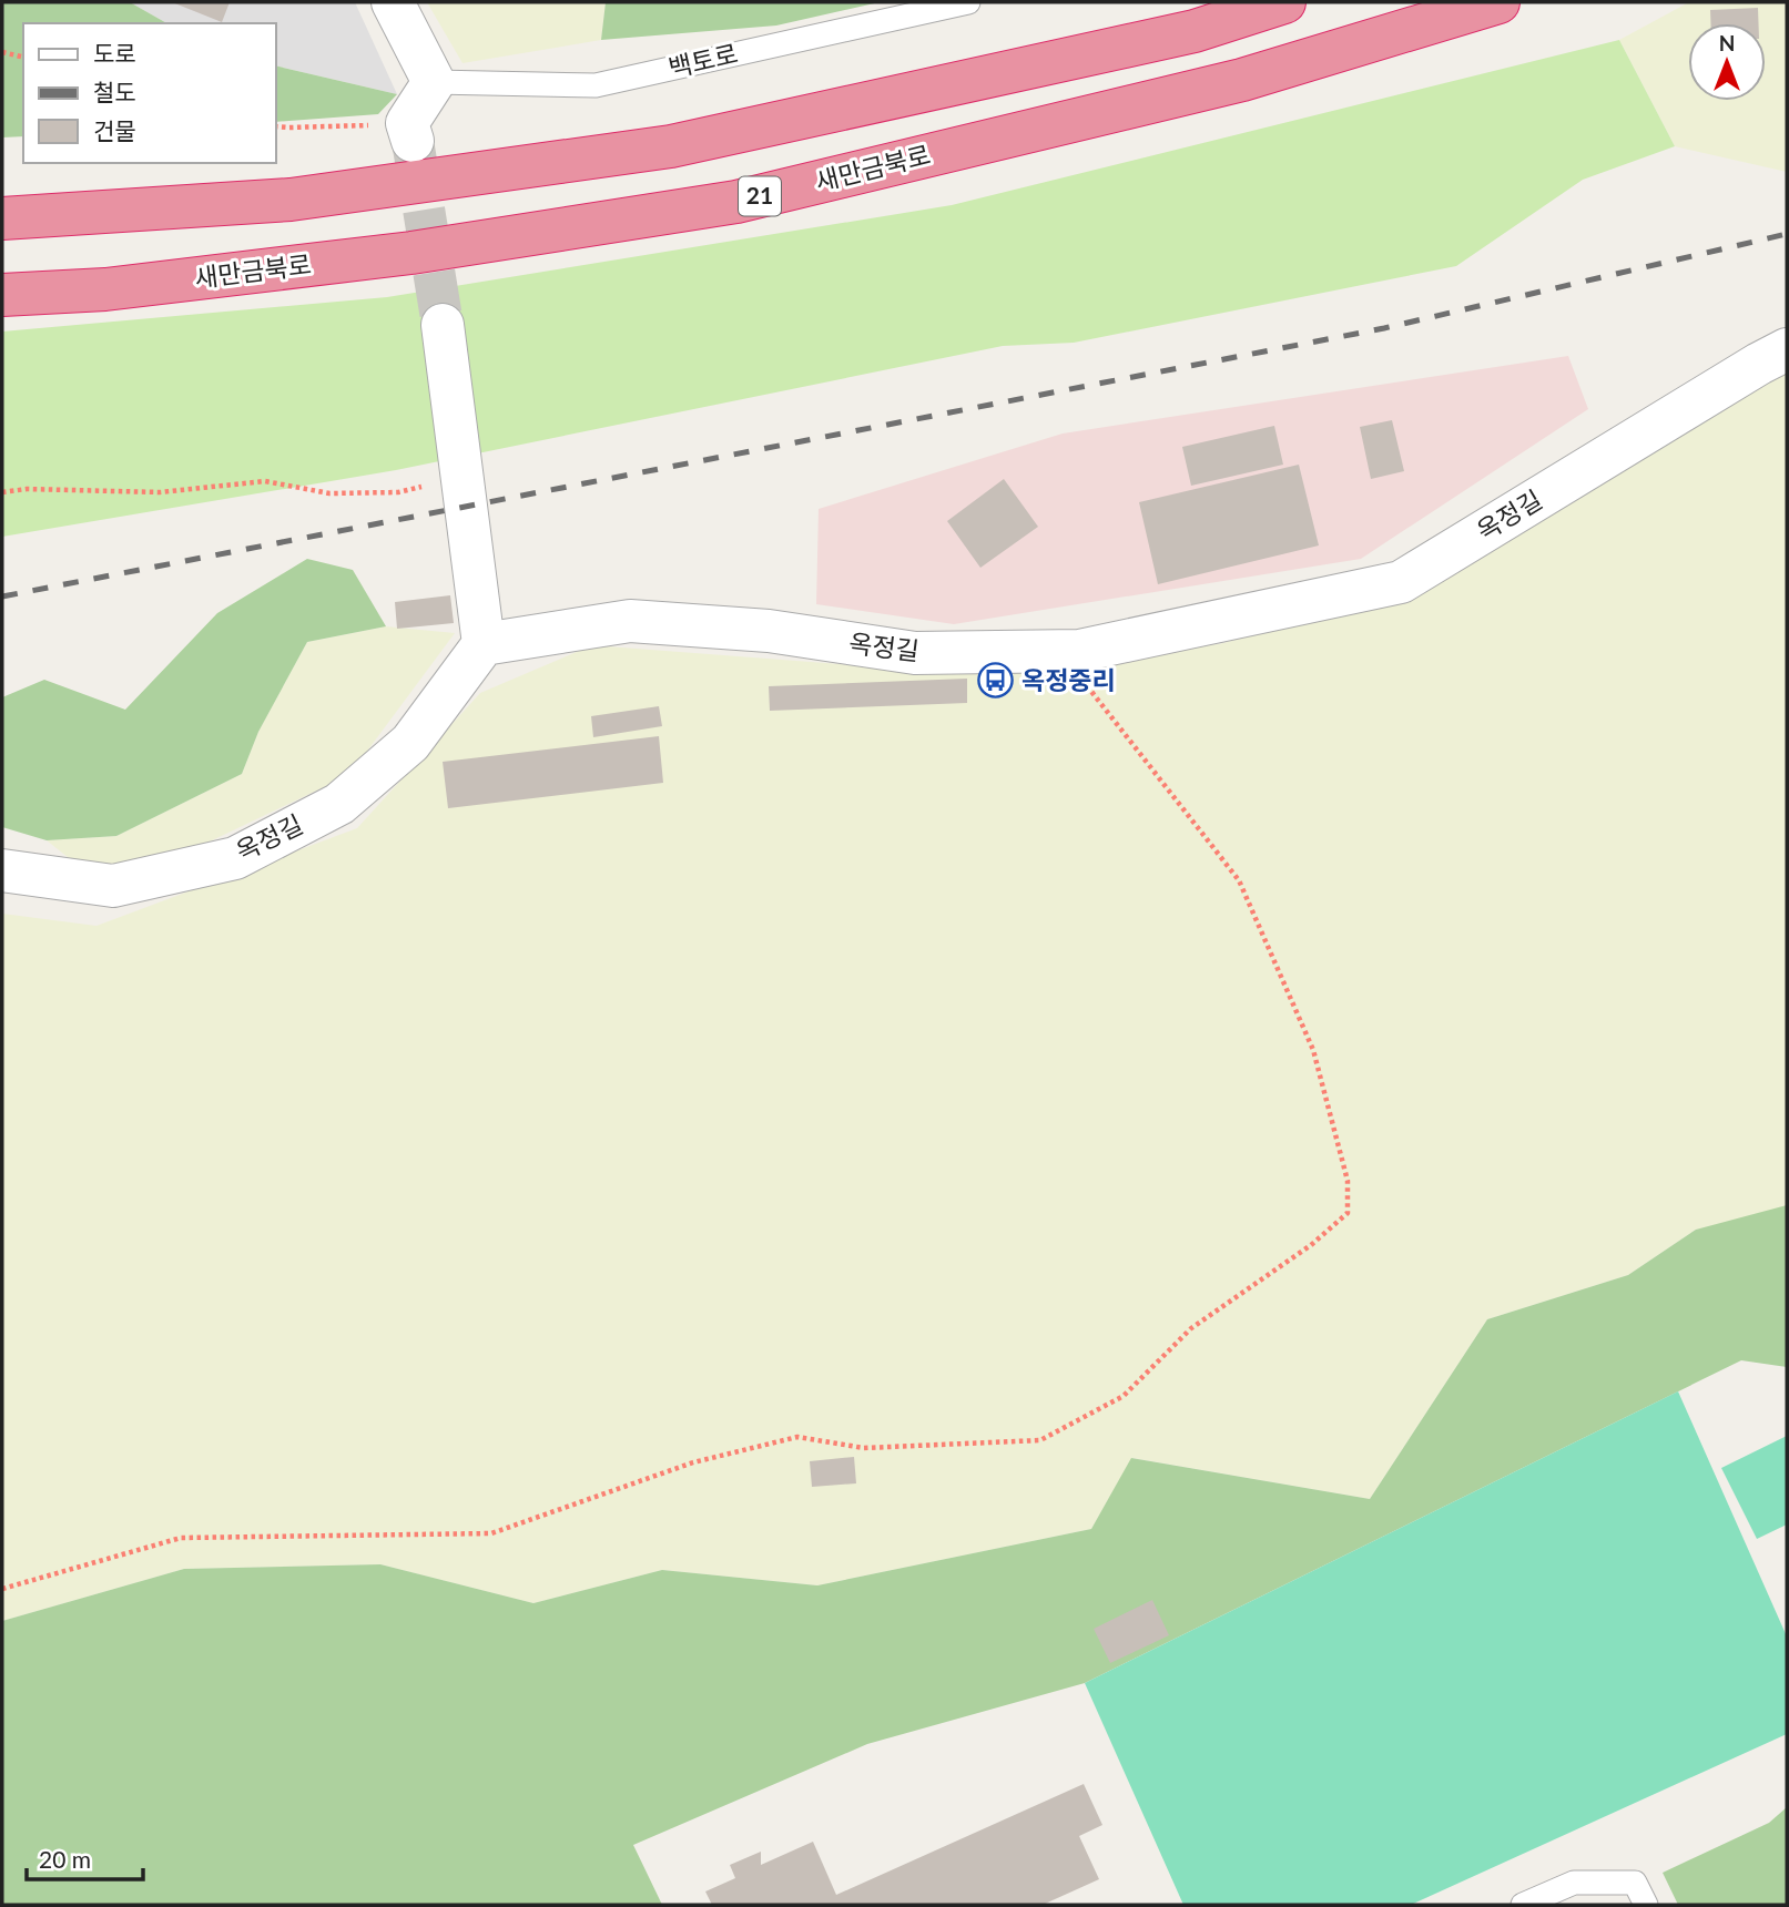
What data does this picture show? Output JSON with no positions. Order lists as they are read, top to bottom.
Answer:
{
  "streets": {
    "highway": ["새만금북로", "21"],
    "street": ["옥정길"],
    "lane": ["백토로"]
  },
  "places": {
    "bus stop": ["옥정중리"]
  },
  "legend": ["도로", "철도", "건물"],
  "scale_bar": "20 m",
  "north": "top"
}
